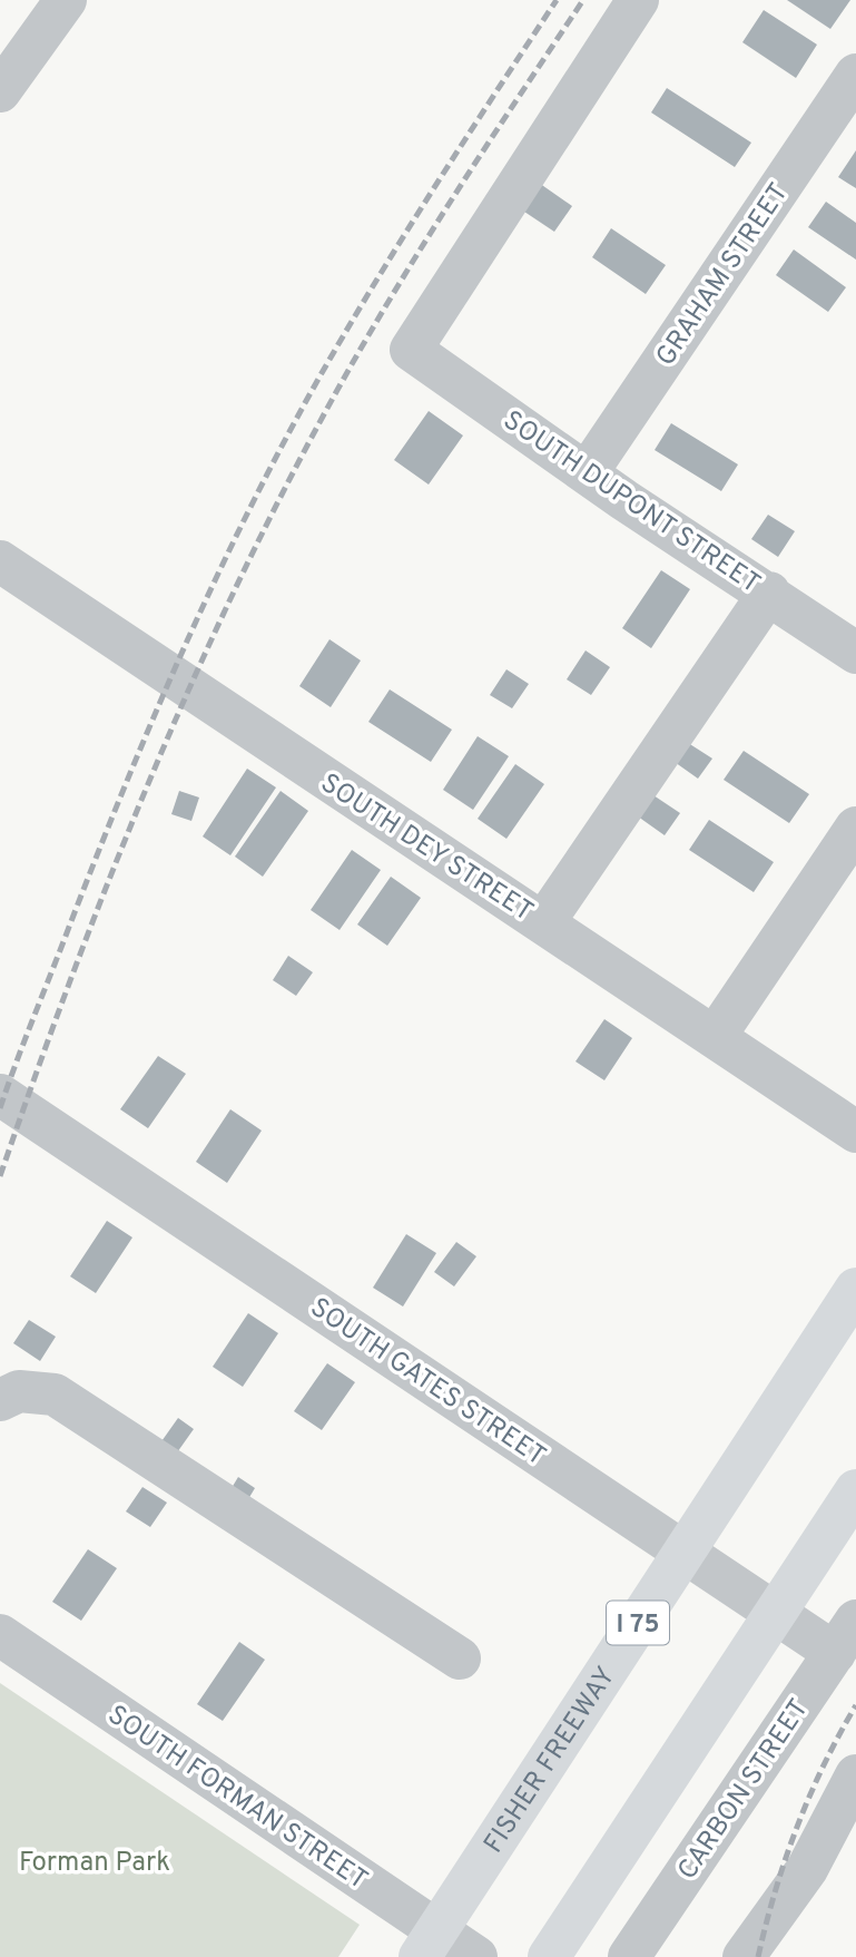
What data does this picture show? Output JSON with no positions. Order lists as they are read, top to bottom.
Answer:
{
  "streets": {
    "highway": ["I 75", "FISHER FREEWAY"],
    "street": [
      "GRAHAM STREET",
      "SOUTH DUPONT STREET",
      "SOUTH DEY STREET",
      "SOUTH GATES STREET",
      "CARBON STREET",
      "SOUTH FORMAN STREET"
    ]
  },
  "crossings": [
    ["GRAHAM STREET", "SOUTH DUPONT STREET"],
    ["SOUTH GATES STREET", "CARBON STREET"]
  ],
  "parks": ["Forman Park"]
}
